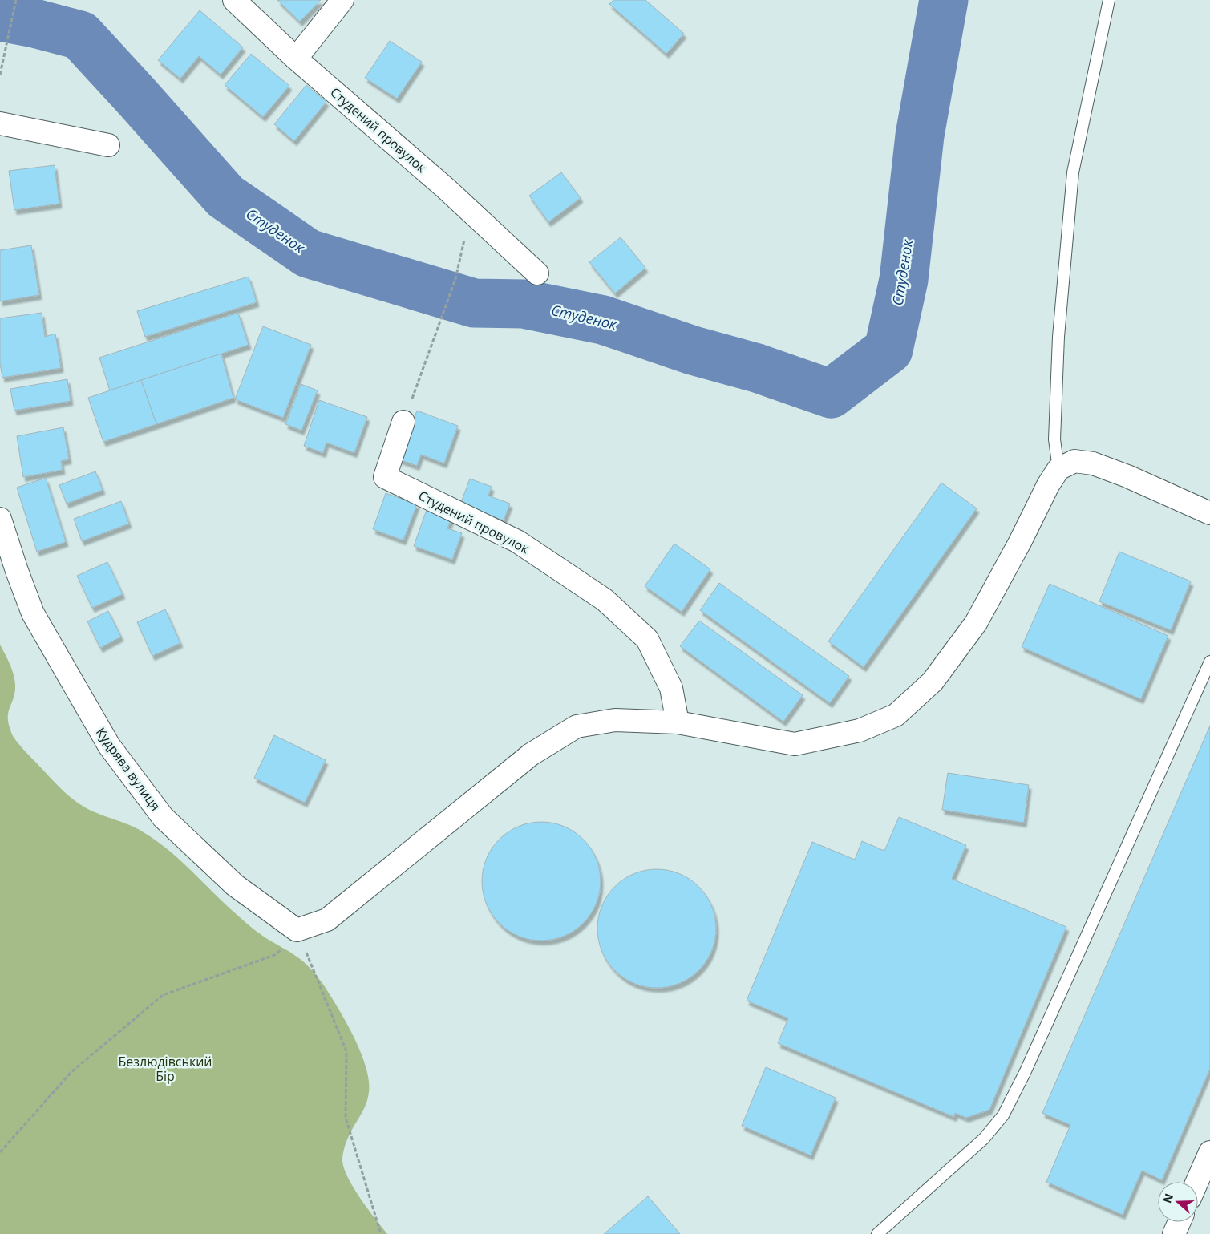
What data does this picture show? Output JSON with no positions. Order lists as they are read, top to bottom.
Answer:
{
  "streets": {
    "street": ["Студений провулок", "Кудрява вулиця"]
  },
  "water": ["Студенок"],
  "parks": ["Безлюдівський Бір"],
  "north": "left"
}
